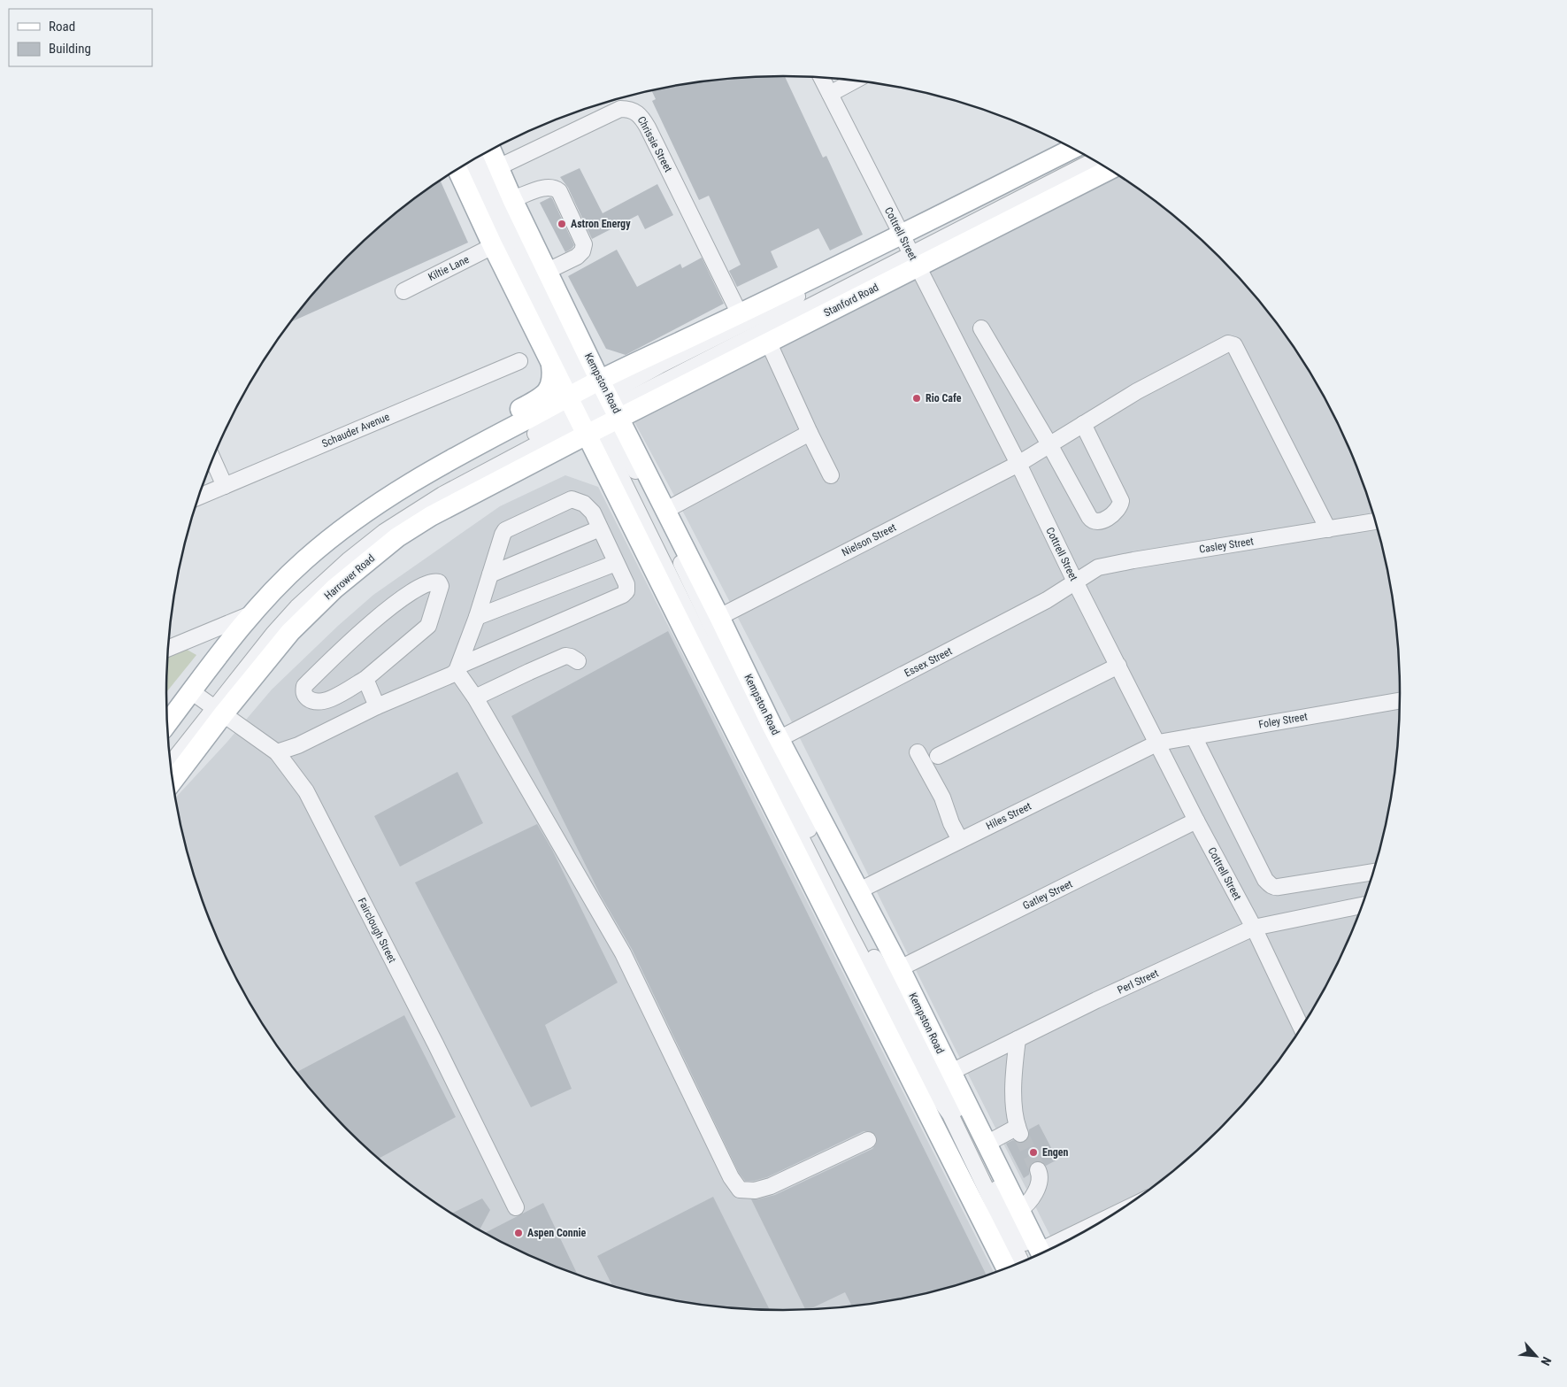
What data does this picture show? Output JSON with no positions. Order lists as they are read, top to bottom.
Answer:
{
  "streets": {
    "main road": ["Stanford Road", "Kempston Road", "Harrower Road"],
    "street": [
      "Chrissie Street",
      "Cottrell Street",
      "Kiltie Lane",
      "Schauder Avenue",
      "Nielson Street",
      "Casley Street",
      "Essex Street",
      "Foley Street",
      "Hiles Street",
      "Gatley Street",
      "Fairclough Street",
      "Perl Street"
    ]
  },
  "crossings": [
    ["Chrissie Street", "Stanford Road"],
    ["Chrissie Street", "Kempston Road"],
    ["Cottrell Street", "Stanford Road"],
    ["Cottrell Street", "Nielson Street"],
    ["Cottrell Street", "Casley Street"],
    ["Cottrell Street", "Essex Street"],
    ["Cottrell Street", "Foley Street"],
    ["Cottrell Street", "Hiles Street"],
    ["Cottrell Street", "Gatley Street"],
    ["Cottrell Street", "Perl Street"],
    ["Kiltie Lane", "Kempston Road"],
    ["Stanford Road", "Kempston Road"],
    ["Stanford Road", "Harrower Road"],
    ["Kempston Road", "Nielson Street"],
    ["Kempston Road", "Harrower Road"],
    ["Kempston Road", "Essex Street"],
    ["Kempston Road", "Hiles Street"],
    ["Kempston Road", "Gatley Street"],
    ["Kempston Road", "Perl Street"],
    ["Nielson Street", "Casley Street"],
    ["Casley Street", "Essex Street"],
    ["Harrower Road", "Fairclough Street"],
    ["Foley Street", "Hiles Street"]
  ],
  "places": [
    "Astron Energy",
    "Rio Cafe",
    "Engen",
    "Aspen Connie"
  ],
  "legend": ["Road", "Building"],
  "north": "bottom right"
}
